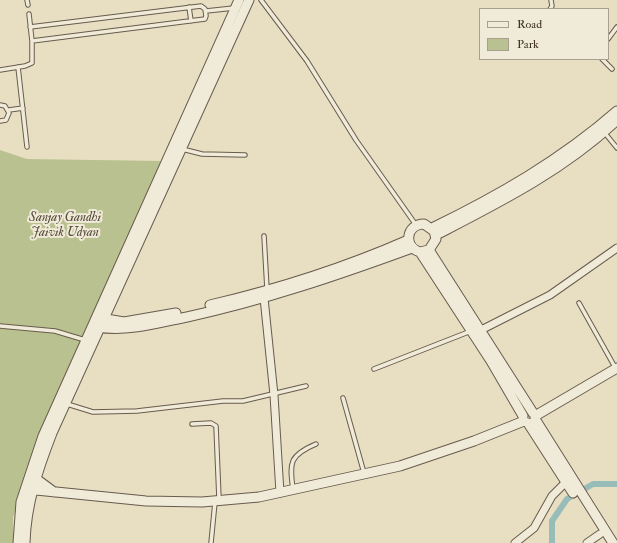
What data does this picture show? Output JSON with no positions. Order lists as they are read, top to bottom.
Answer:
{
  "parks": ["Sanjay Gandhi Jaivik Udyan"],
  "legend": ["Road", "Park"]
}
